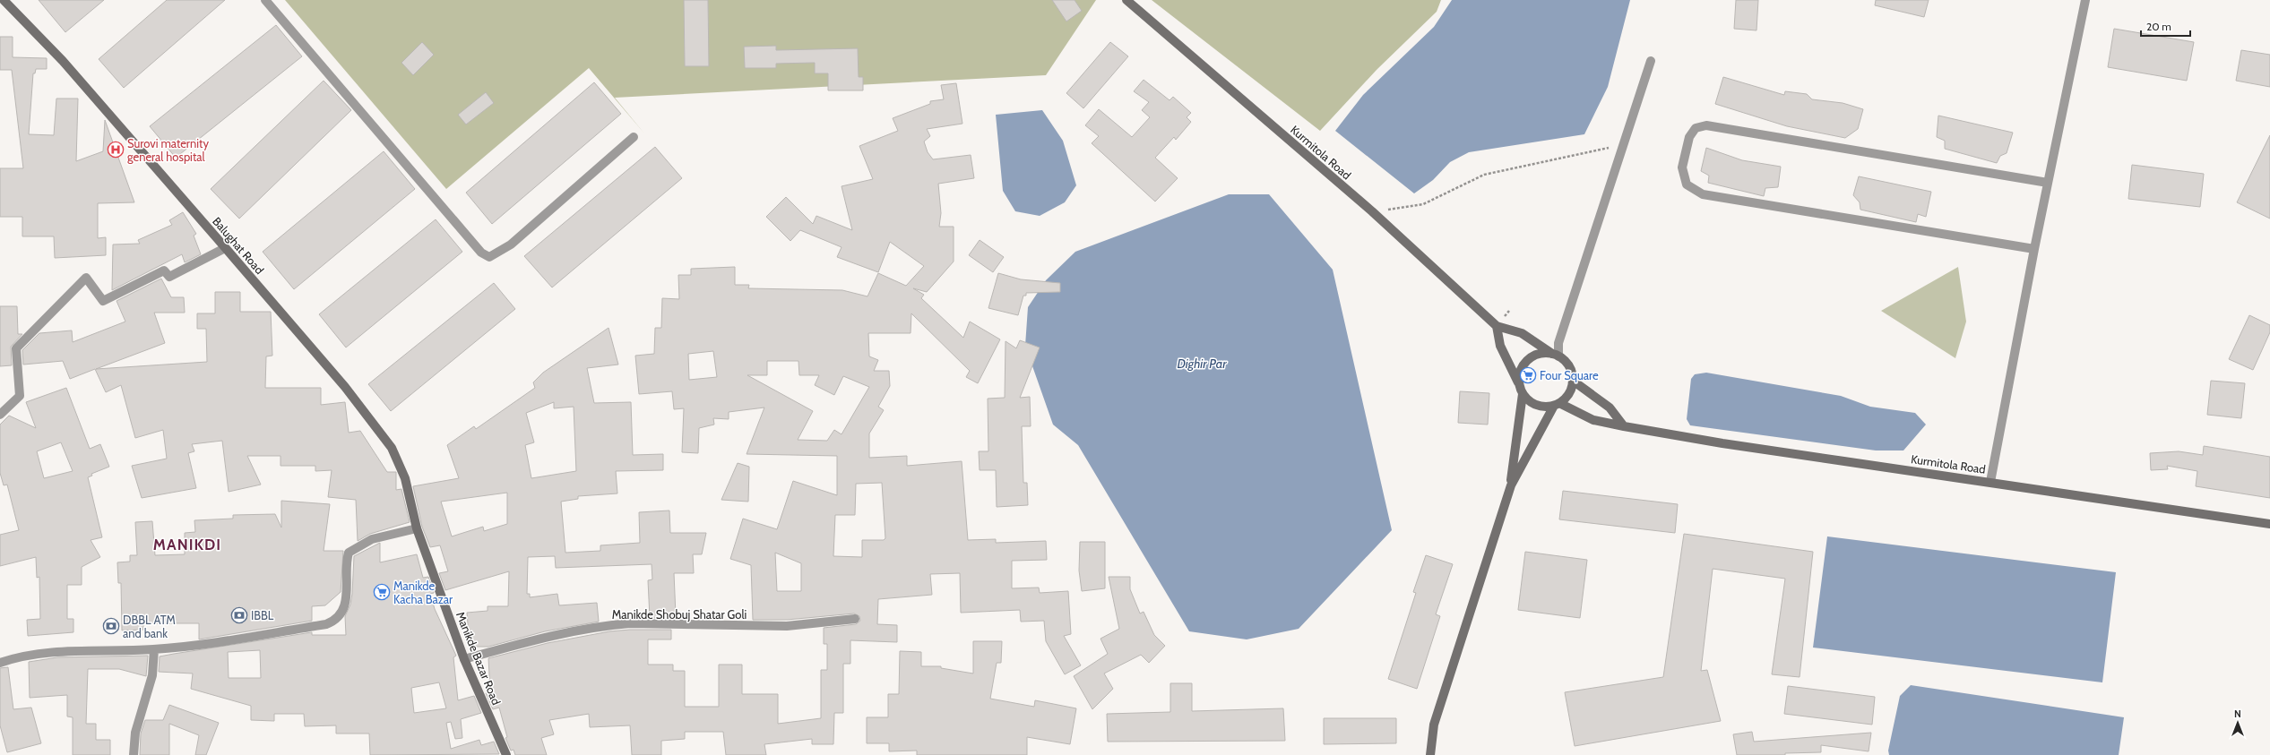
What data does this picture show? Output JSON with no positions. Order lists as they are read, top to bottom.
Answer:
{
  "streets": {
    "street": [
      "Kurmitola Road",
      "Balughat Road",
      "Manikde Shobuj Shatar Goli",
      "Manikde Bazar Road"
    ]
  },
  "crossings": [
    ["Balughat Road", "Manikde Bazar Road"],
    ["Manikde Shobuj Shatar Goli", "Manikde Bazar Road"]
  ],
  "districts": ["MANIKDI"],
  "water": ["Dighir Par"],
  "places": {
    "hospital": ["Surovi maternity general hospital"],
    "supermarket": ["Four Square", "Manikde Kacha Bazar"],
    "bank": ["IBBL", "DBBL ATM and bank"]
  },
  "scale_bar": "20 m",
  "north": "top"
}
